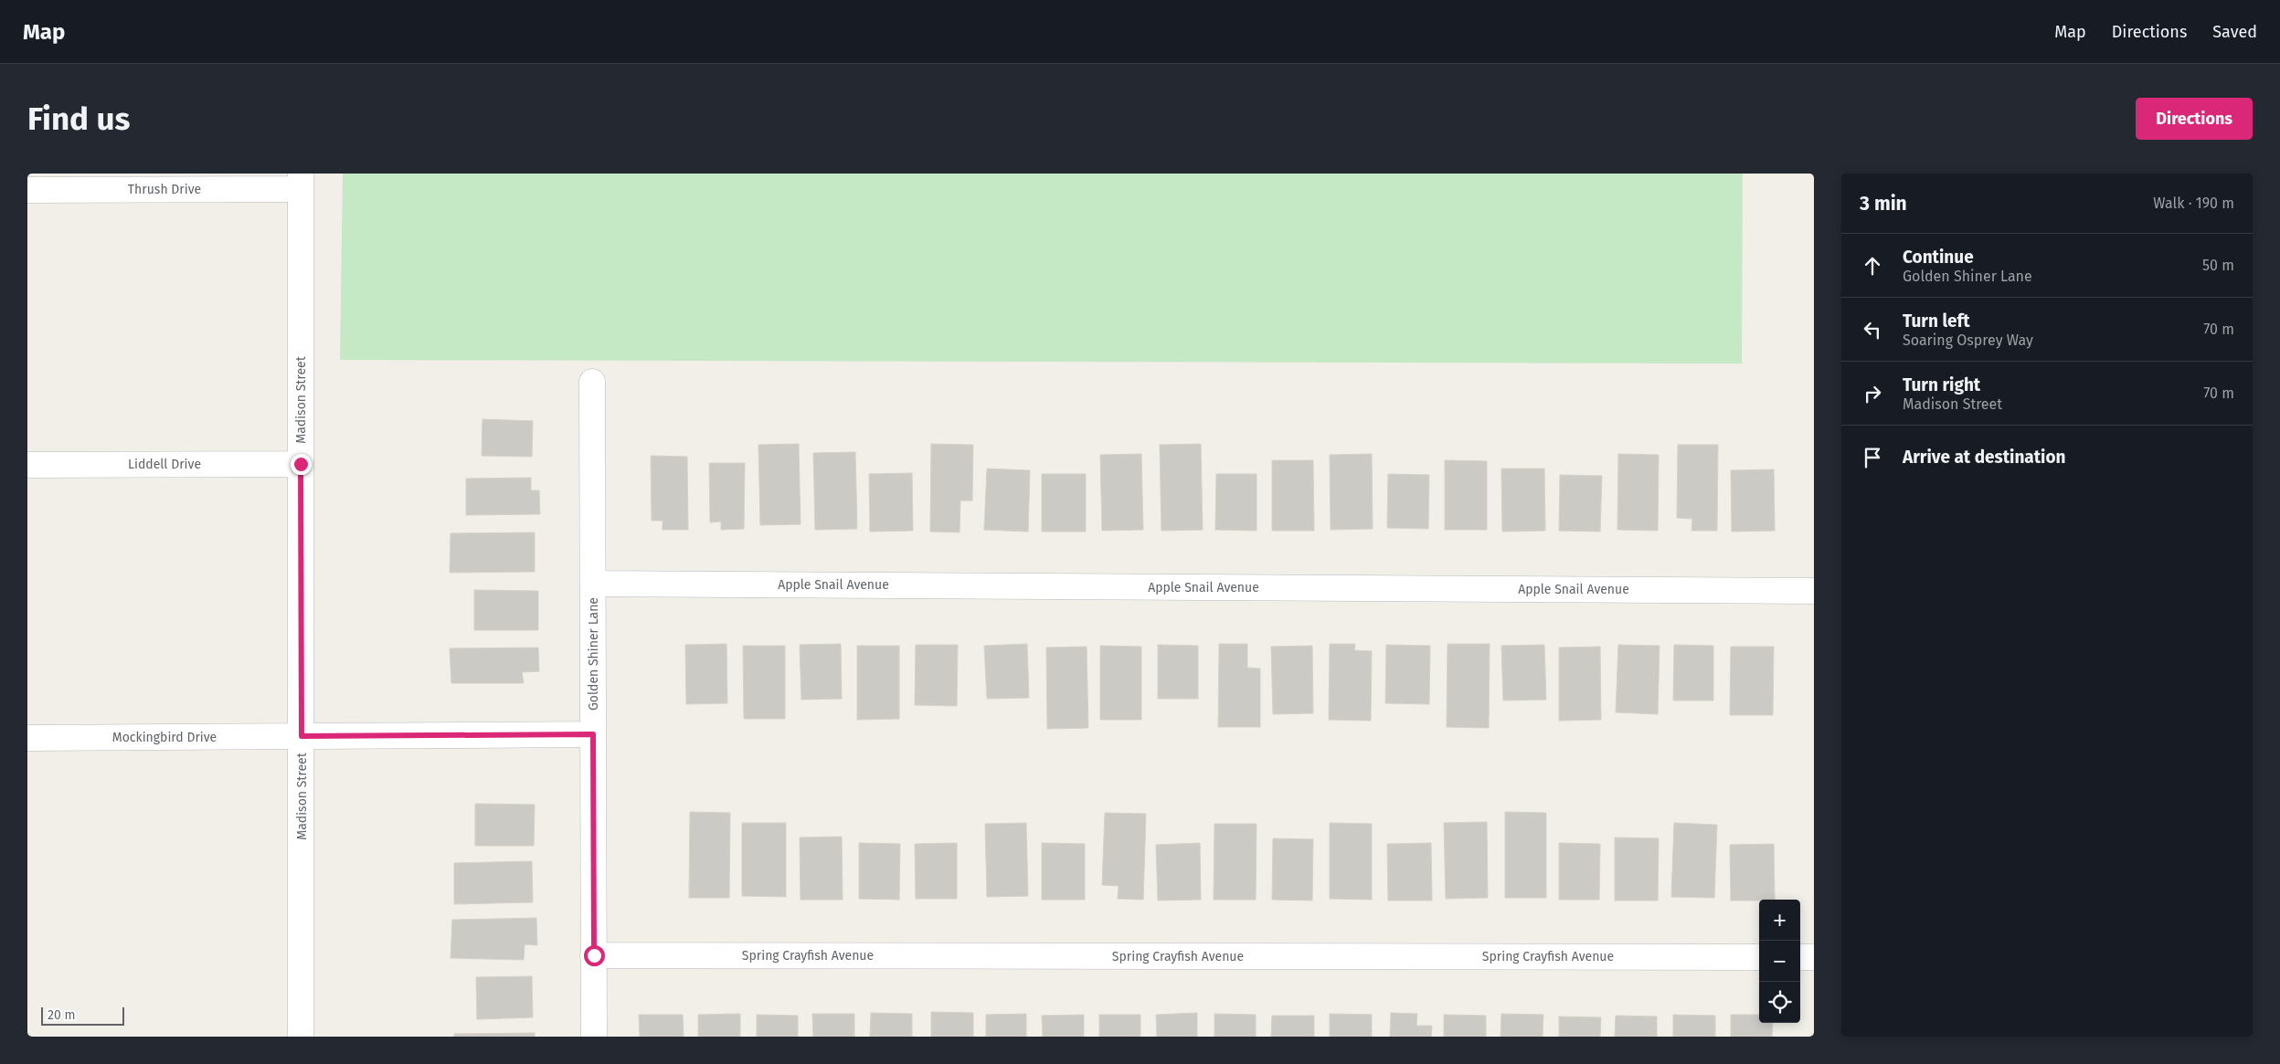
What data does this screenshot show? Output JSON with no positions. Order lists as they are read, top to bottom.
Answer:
{
  "streets": {
    "street": [
      "Thrush Drive",
      "Madison Street",
      "Liddell Drive",
      "Apple Snail Avenue",
      "Golden Shiner Lane",
      "Mockingbird Drive",
      "Spring Crayfish Avenue"
    ]
  },
  "crossings": [
    ["Thrush Drive", "Madison Street"],
    ["Madison Street", "Liddell Drive"],
    ["Madison Street", "Mockingbird Drive"],
    ["Apple Snail Avenue", "Golden Shiner Lane"],
    ["Golden Shiner Lane", "Mockingbird Drive"],
    ["Golden Shiner Lane", "Spring Crayfish Avenue"]
  ],
  "scale_bar": "20 m",
  "page": {
    "header": "Map",
    "nav": ["Map", "Directions", "Saved"],
    "buttons": "Directions",
    "title": "Find us",
    "heading": ["3 min", "Walk · 190 m"],
    "list": [
      ["Continue", "Golden Shiner Lane", "50 m"],
      ["Turn left", "Soaring Osprey Way", "70 m"],
      ["Turn right", "Madison Street", "70 m"],
      "Arrive at destination"
    ],
    "map_buttons": ["+", "−"],
    "scale": "20 m"
  }
}
